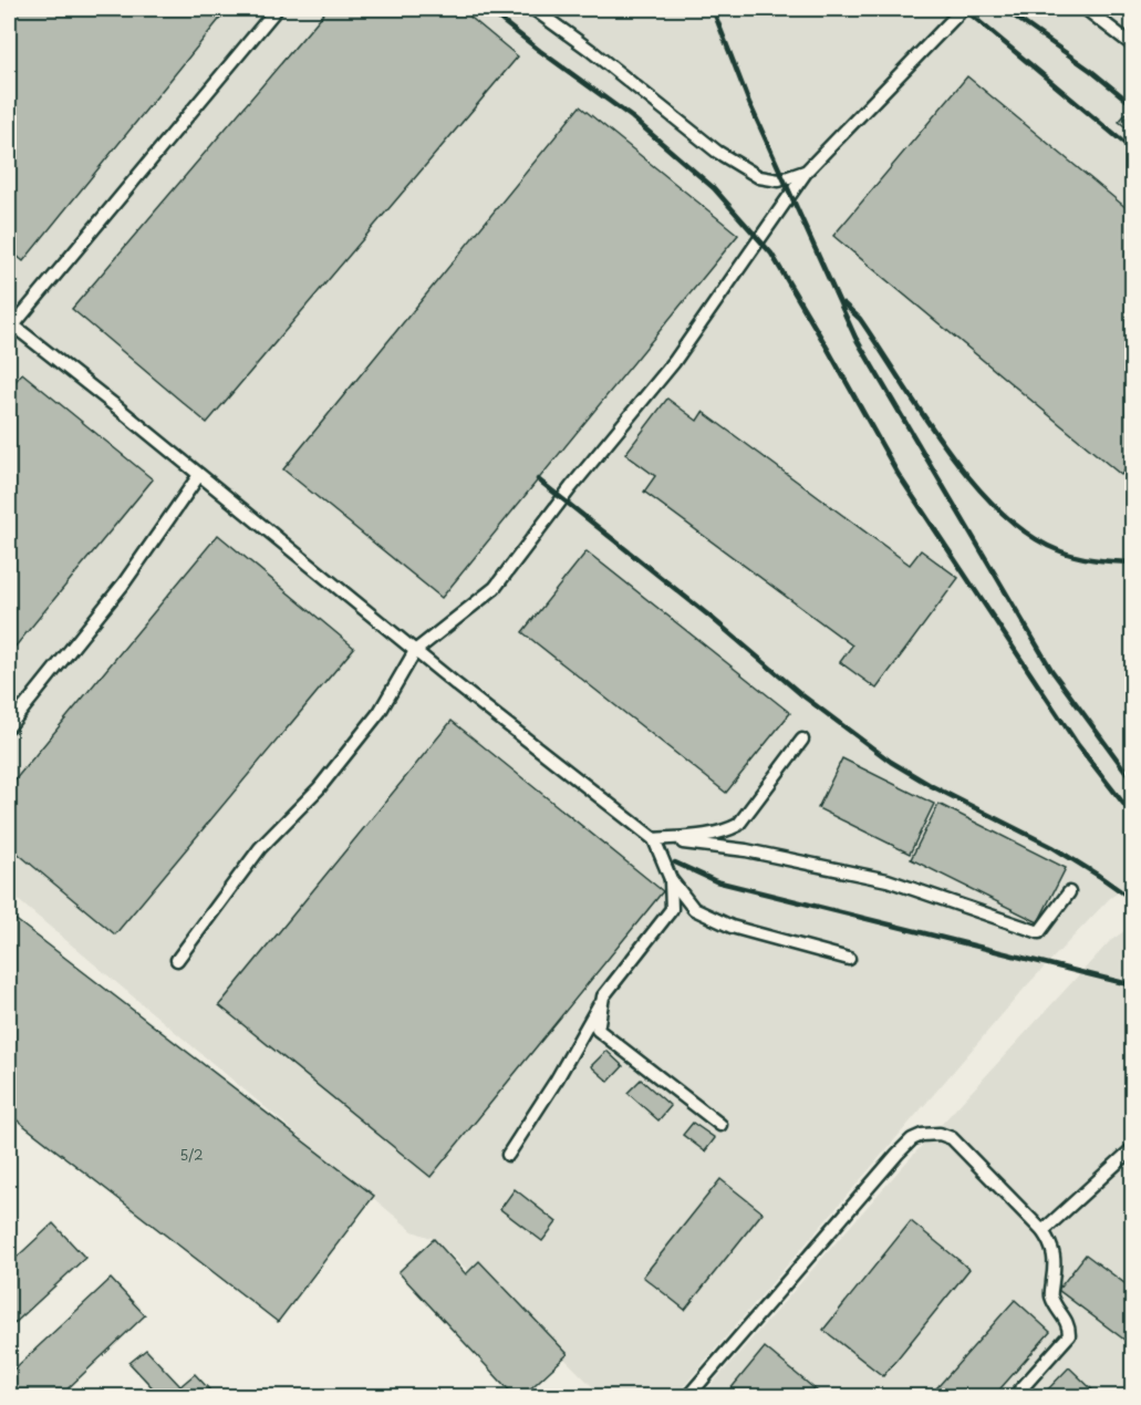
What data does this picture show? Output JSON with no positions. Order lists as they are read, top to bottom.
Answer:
{
  "house_numbers": ["5/2"]
}
